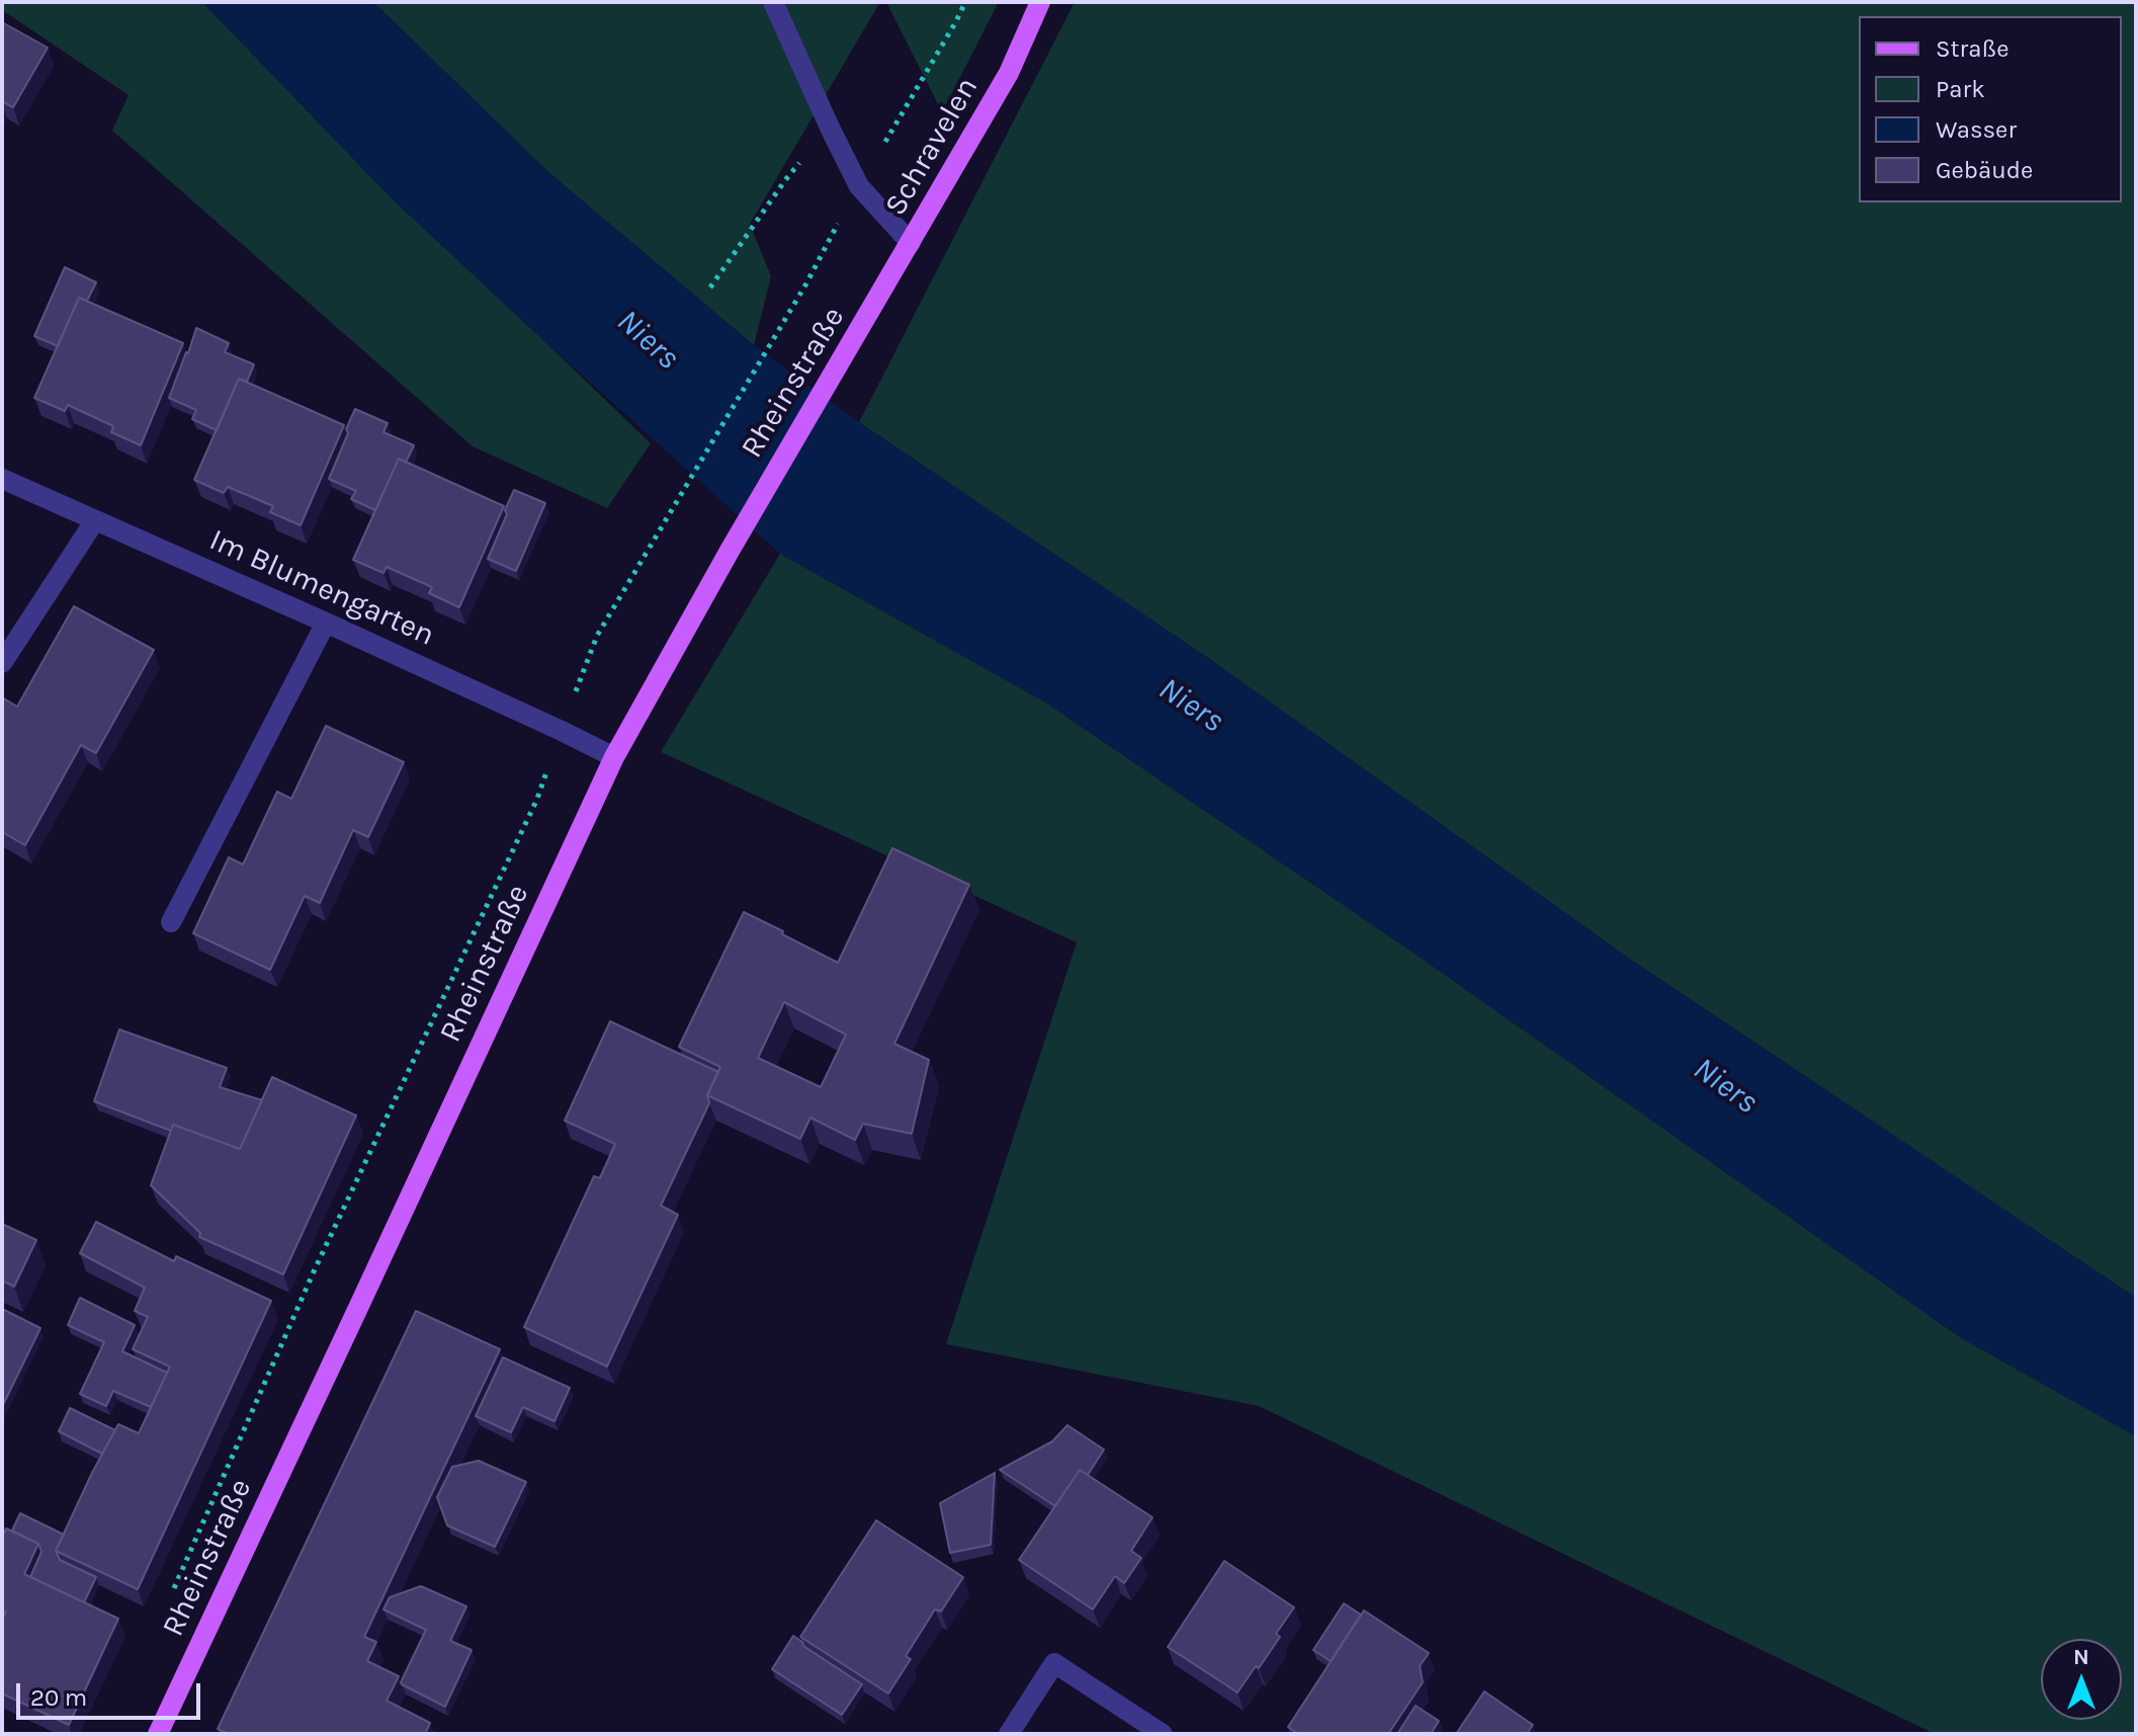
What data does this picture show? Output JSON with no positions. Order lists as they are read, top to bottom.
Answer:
{
  "streets": {
    "main road": ["Schravelen", "Rheinstraße"],
    "street": ["Im Blumengarten"]
  },
  "crossings": [
    ["Schravelen", "Rheinstraße"],
    ["Rheinstraße", "Im Blumengarten"]
  ],
  "water": ["Niers"],
  "legend": [
    "Straße",
    "Park",
    "Wasser",
    "Gebäude"
  ],
  "scale_bar": "20 m",
  "north": "top"
}
